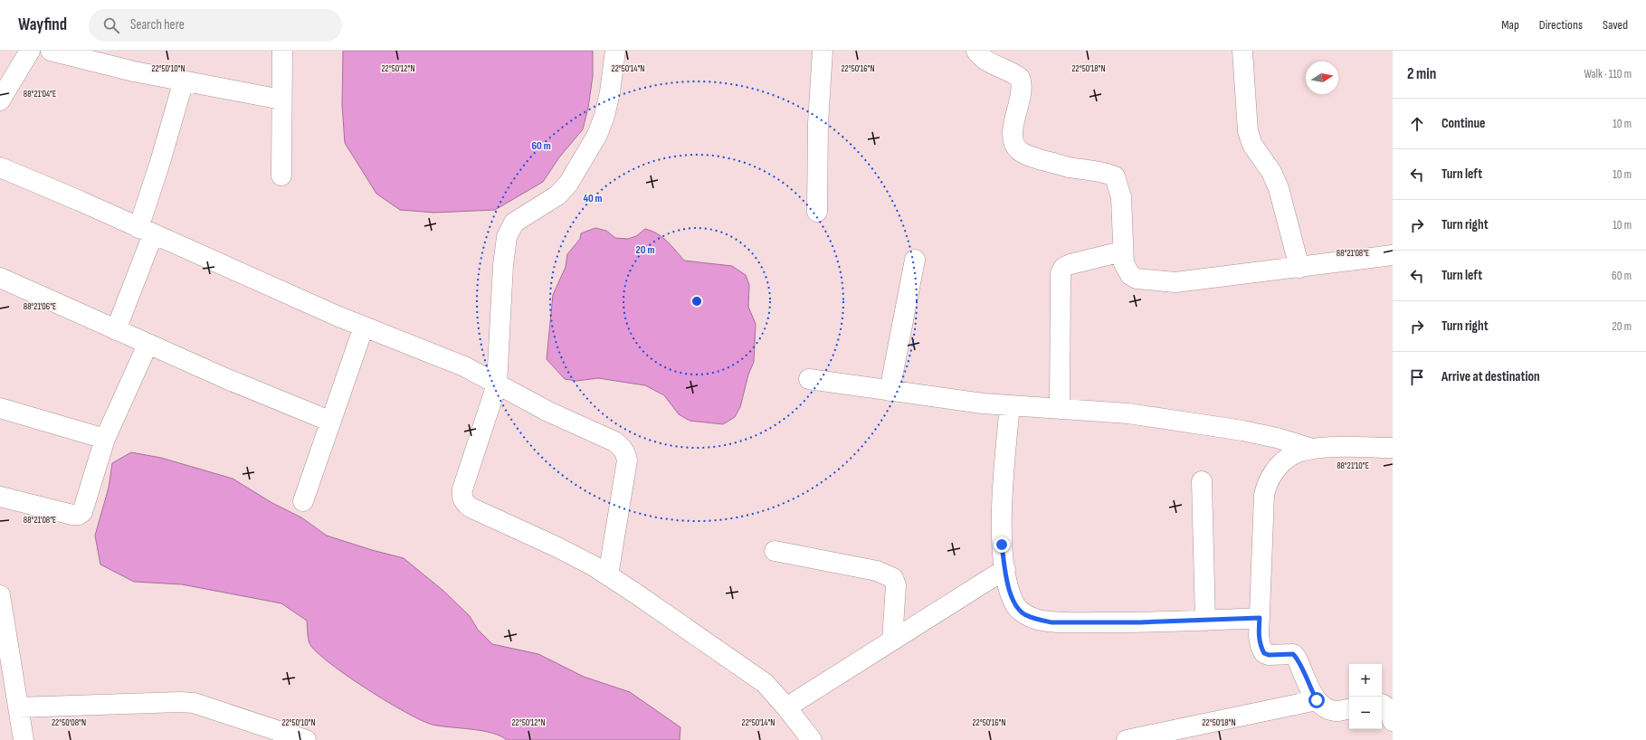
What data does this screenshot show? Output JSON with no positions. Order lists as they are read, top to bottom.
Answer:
{
  "north": "right",
  "page": {
    "header": "Wayfind",
    "search": "Search here",
    "nav": ["Map", "Directions", "Saved"],
    "heading": ["2 min", "Walk · 110 m"],
    "list": [
      ["Continue", "10 m"],
      ["Turn left", "10 m"],
      ["Turn right", "10 m"],
      ["Turn left", "60 m"],
      ["Turn right", "20 m"],
      "Arrive at destination"
    ],
    "map_buttons": ["+", "−"]
  },
  "coordinates": [
    "22°50'10\"N",
    "22°50'12\"N",
    "22°50'14\"N",
    "22°50'16\"N",
    "22°50'18\"N",
    "88°21'04\"E",
    "88°21'08\"E",
    "88°21'06\"E",
    "88°21'10\"E",
    "22°50'08\"N"
  ],
  "rings": ["60 m", "40 m", "20 m"]
}
